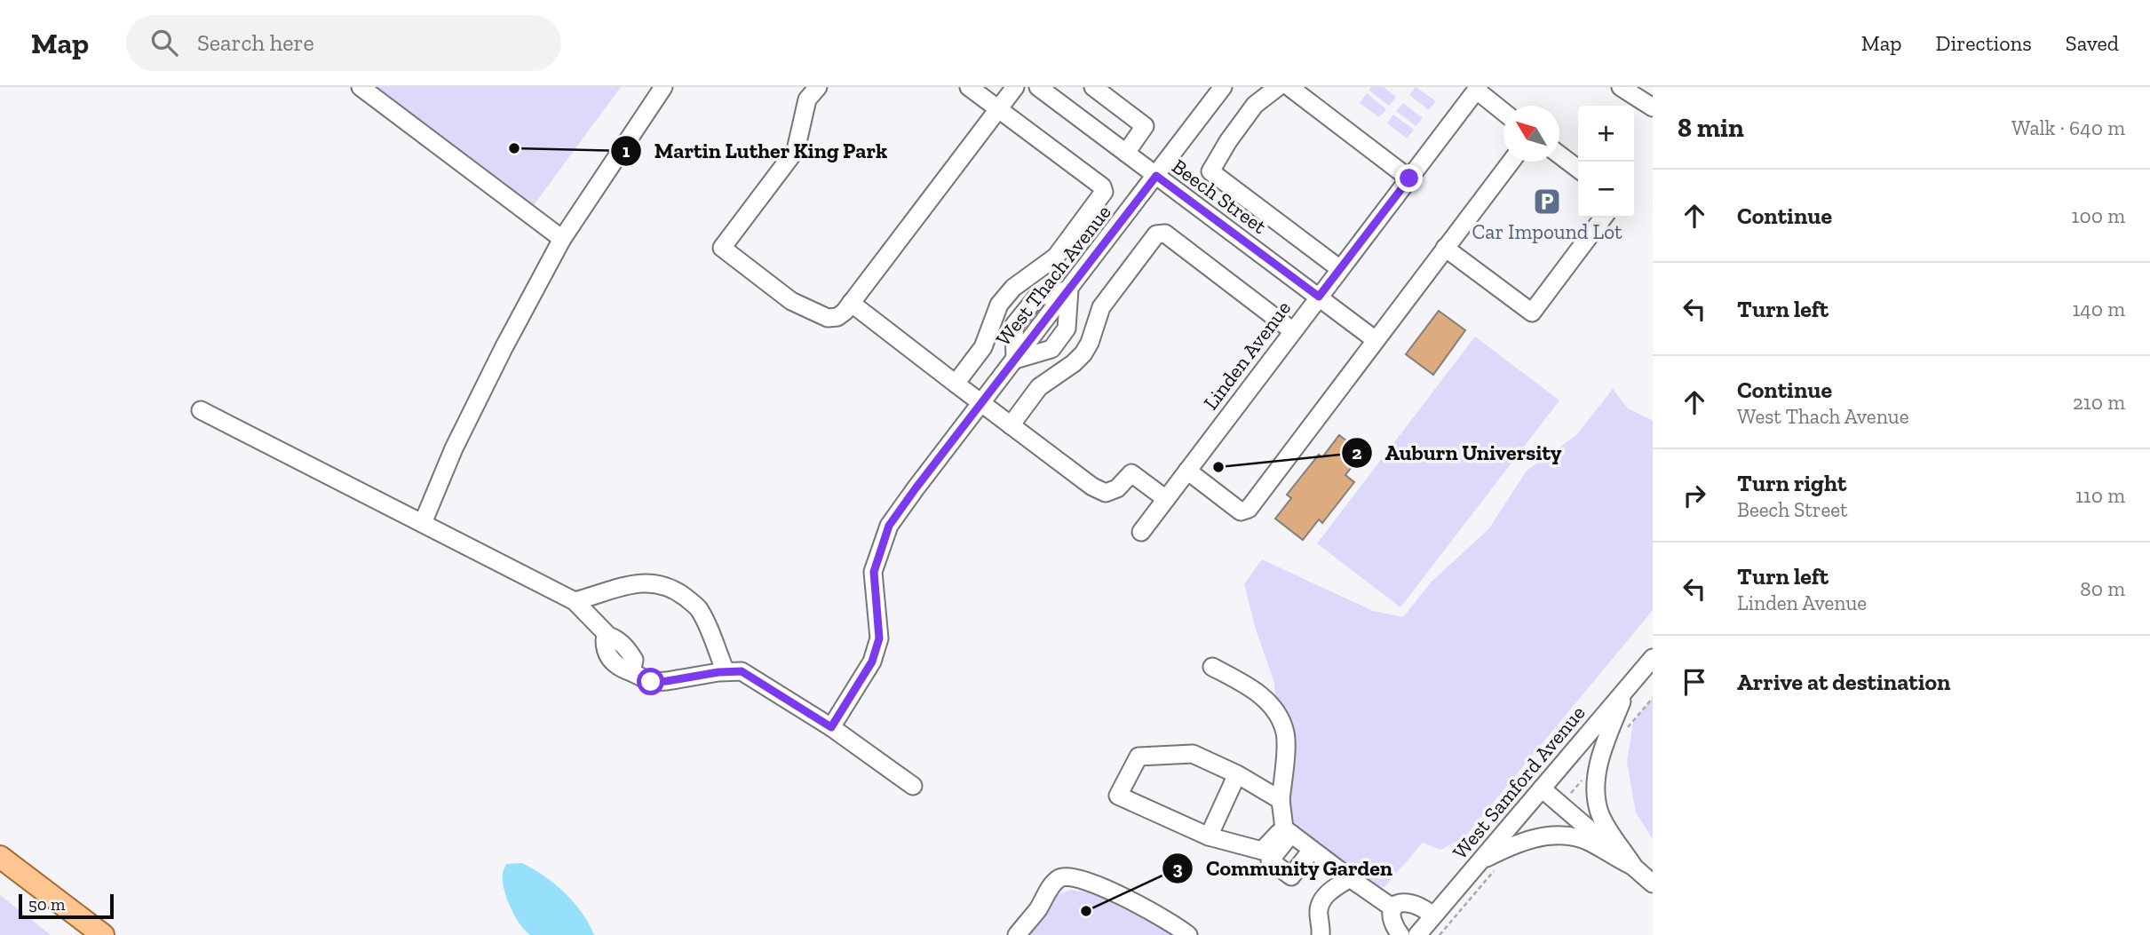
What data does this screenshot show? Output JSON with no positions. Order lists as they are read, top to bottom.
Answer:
{
  "streets": {
    "street": [
      "Beech Street",
      "West Thach Avenue",
      "Linden Avenue",
      "West Samford Avenue"
    ]
  },
  "crossings": [
    ["Beech Street", "West Thach Avenue"],
    ["Beech Street", "Linden Avenue"]
  ],
  "places": {
    "other": ["Martin Luther King Park", "Auburn University", "Community Garden"],
    "parking": ["Car Impound Lot"]
  },
  "scale_bar": "50 m",
  "north": "top left",
  "page": {
    "header": "Map",
    "search": "Search here",
    "nav": ["Map", "Directions", "Saved"],
    "heading": ["8 min", "Walk · 640 m"],
    "map_buttons": ["+", "−"],
    "list": [
      ["Continue", "100 m"],
      ["Turn left", "140 m"],
      ["Continue", "West Thach Avenue", "210 m"],
      ["Turn right", "Beech Street", "110 m"],
      ["Turn left", "Linden Avenue", "80 m"],
      "Arrive at destination"
    ],
    "scale": "50 m"
  }
}
